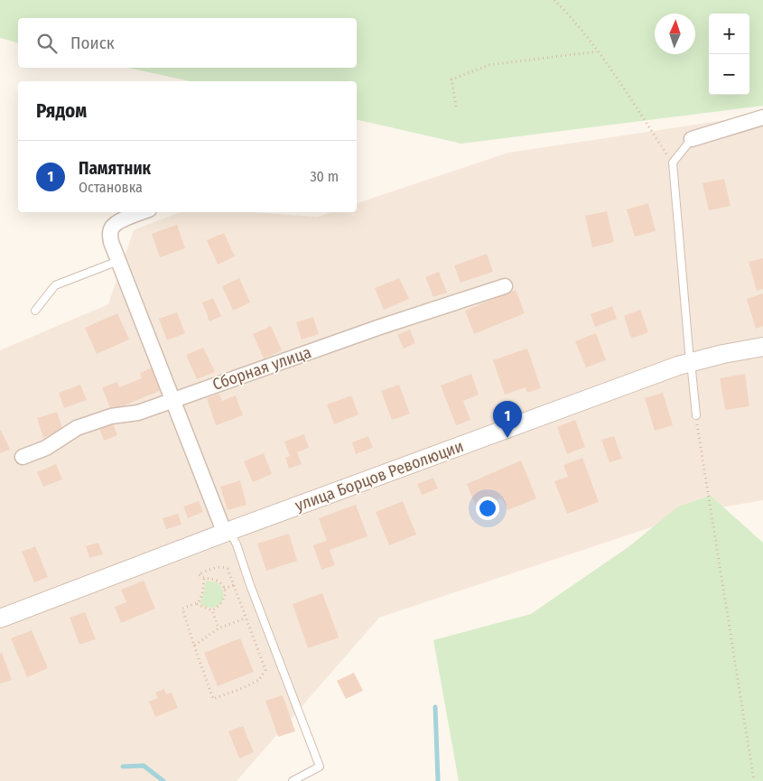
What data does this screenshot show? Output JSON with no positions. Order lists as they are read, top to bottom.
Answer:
{
  "streets": {
    "street": ["Сборная улица", "улица Борцов Революции"]
  },
  "north": "top",
  "page": {
    "map_buttons": ["+", "−"],
    "search": "Поиск",
    "heading": "Рядом",
    "list": [
      {
        "mark": "1",
        "name": "Памятник",
        "note": "Остановка",
        "value": "30 m"
      }
    ],
    "pins": "1"
  }
}
